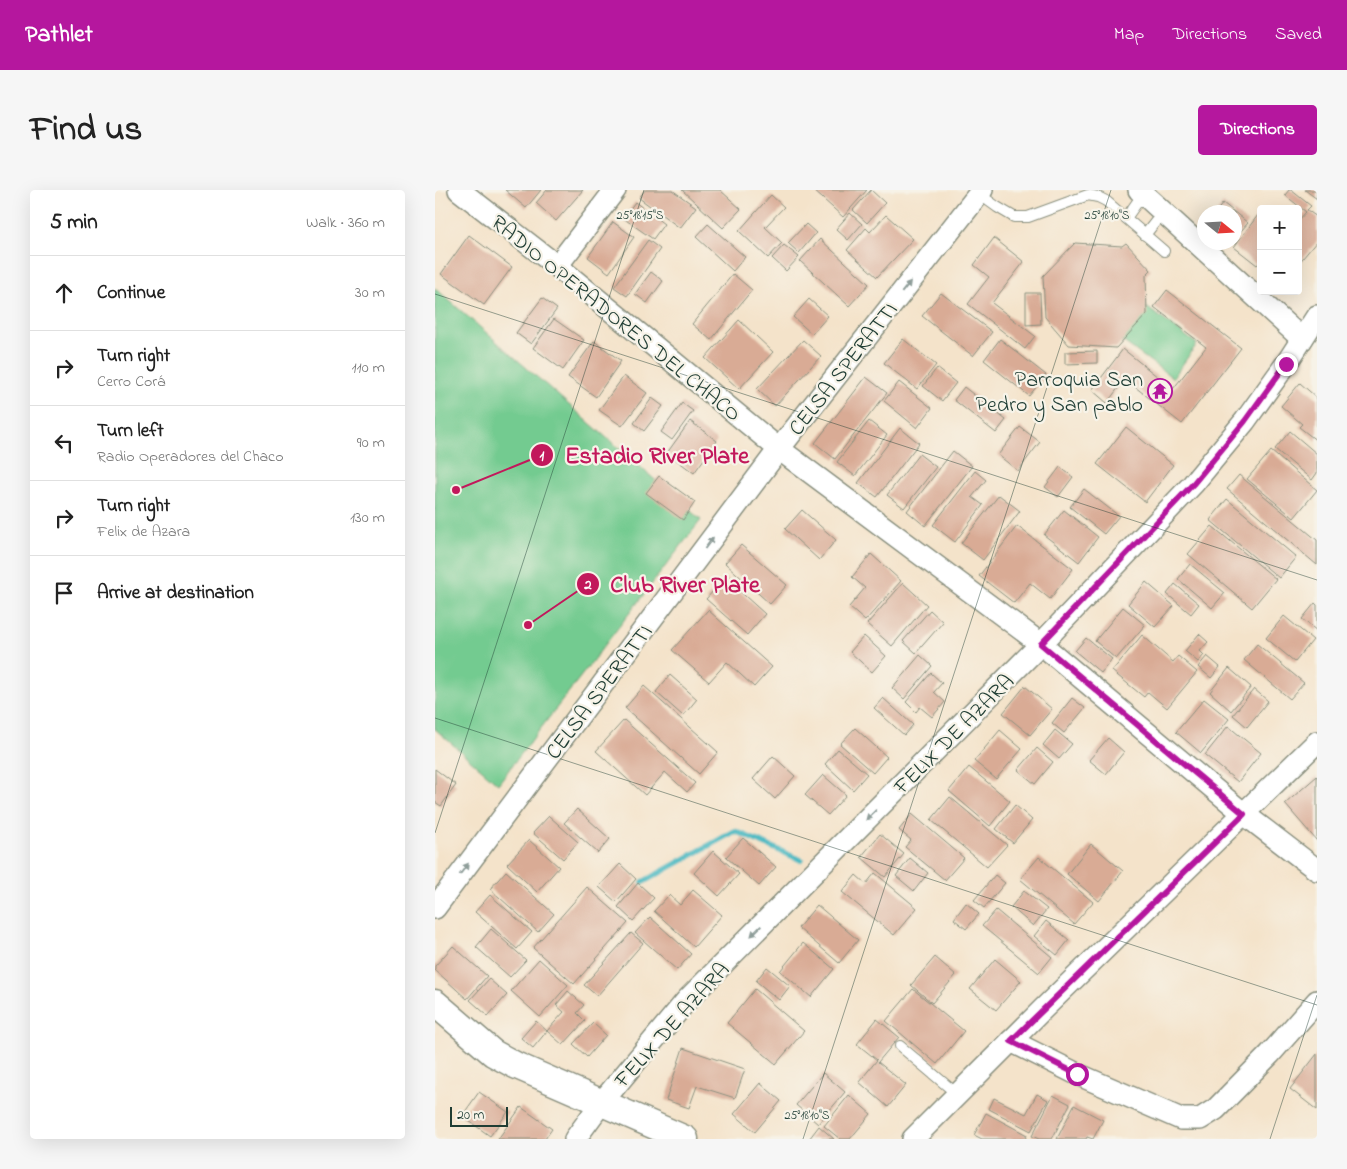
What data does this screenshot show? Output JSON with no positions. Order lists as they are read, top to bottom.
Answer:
{
  "streets": {
    "street": ["RADIO OPERADORES DEL CHACO", "CELSA SPERATTI", "FELIX DE AZARA"]
  },
  "crossings": [
    ["RADIO OPERADORES DEL CHACO", "CELSA SPERATTI"],
    ["RADIO OPERADORES DEL CHACO", "FELIX DE AZARA"]
  ],
  "one_way": ["CELSA SPERATTI", "FELIX DE AZARA"],
  "places": {
    "temple": ["Parroquia San Pedro y San pablo"],
    "other": ["Estadio River Plate", "Club River Plate"]
  },
  "scale_bar": "20 m",
  "north": "right",
  "page": {
    "header": "Pathlet",
    "nav": ["Map", "Directions", "Saved"],
    "title": "Find us",
    "buttons": "Directions",
    "heading": ["5 min", "Walk · 360 m"],
    "map_buttons": ["+", "−"],
    "list": [
      ["Continue", "30 m"],
      ["Turn right", "Cerro Corá", "110 m"],
      ["Turn left", "Radio Operadores del Chaco", "90 m"],
      ["Turn right", "Felix de Azara", "130 m"],
      "Arrive at destination"
    ],
    "scale": "20 m"
  },
  "coordinates": ["25°18'15\"S", "25°18'10\"S"]
}
